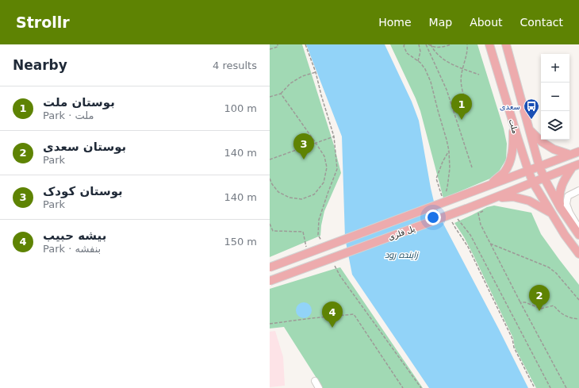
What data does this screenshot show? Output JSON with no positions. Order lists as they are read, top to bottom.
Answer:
{
  "streets": {
    "main road": ["ملت", "پل فلزی"]
  },
  "crossings": [
    ["ملت", "پل فلزی"]
  ],
  "water": ["زاینده رود"],
  "places": {
    "bus stop": ["سعدی"]
  },
  "page": {
    "header": "Strollr",
    "nav": [
      "Home",
      "Map",
      "About",
      "Contact"
    ],
    "heading": ["Nearby", "4 results"],
    "map_buttons": ["+", "−"],
    "list": [
      {
        "mark": "1",
        "name": "بوستان ملت",
        "note": "Park · ملت",
        "value": "100 m"
      },
      {
        "mark": "2",
        "name": "بوستان سعدی",
        "note": "Park",
        "value": "140 m"
      },
      {
        "mark": "3",
        "name": "بوستان کودک",
        "note": "Park",
        "value": "140 m"
      },
      {
        "mark": "4",
        "name": "بیشه حبیب",
        "note": "Park · بنفشه",
        "value": "150 m"
      }
    ],
    "pins": [
      "1",
      "3",
      "2",
      "4"
    ]
  }
}
